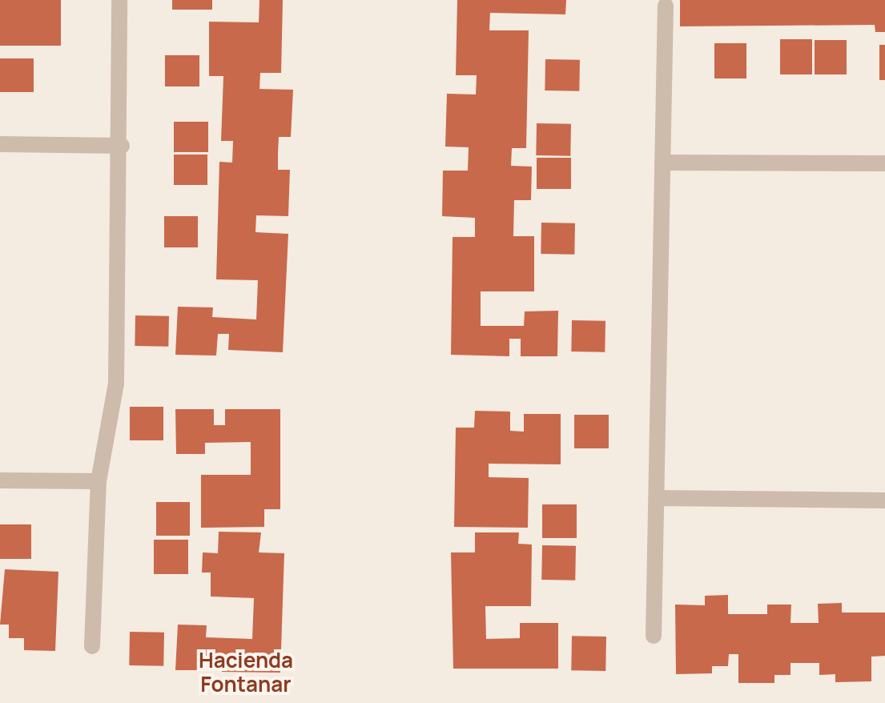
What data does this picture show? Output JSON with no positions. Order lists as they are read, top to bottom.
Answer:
{
  "districts": ["Hacienda Fontanar"]
}
